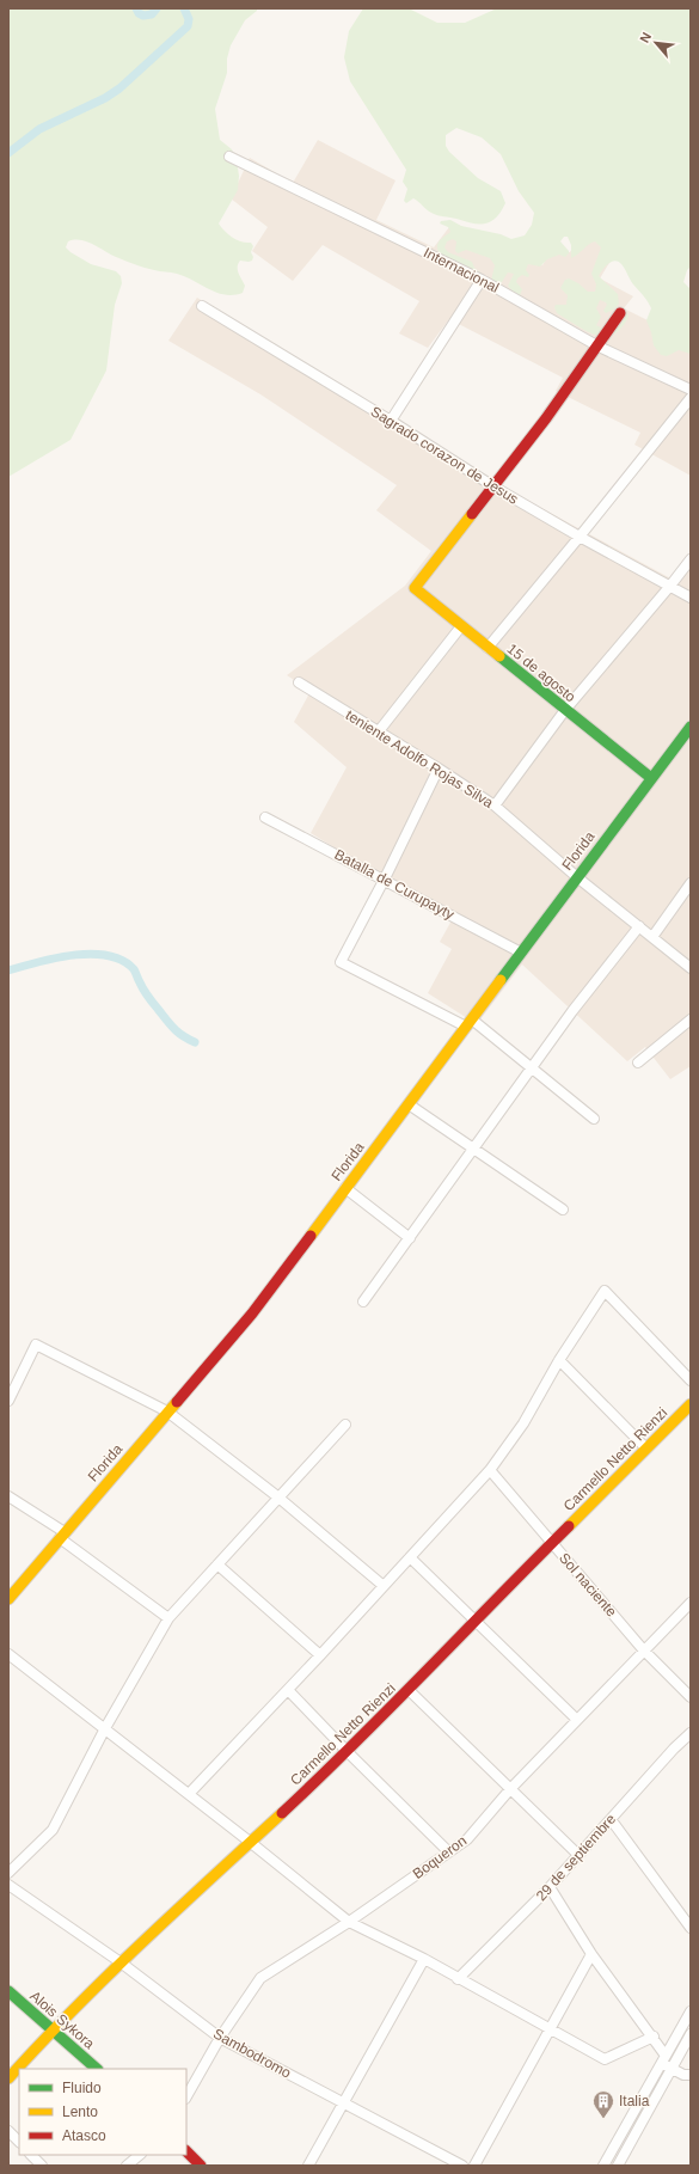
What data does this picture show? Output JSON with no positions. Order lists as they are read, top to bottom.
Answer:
{
  "streets": {
    "street": [
      "Internacional",
      "Sagrado corazon de Jesus",
      "15 de agosto",
      "teniente Adolfo Rojas Silva",
      "Florida",
      "Batalla de Curupayty",
      "Carmello Netto Rienzi",
      "Sol naciente",
      "Boqueron",
      "29 de septiembre",
      "Alois Sykora",
      "Sambodromo"
    ]
  },
  "crossings": [
    ["Sagrado corazon de Jesus", "15 de agosto"],
    ["15 de agosto", "Florida"],
    ["teniente Adolfo Rojas Silva", "Florida"],
    ["Florida", "Batalla de Curupayty"],
    ["Carmello Netto Rienzi", "Sol naciente"],
    ["Carmello Netto Rienzi", "Alois Sykora"],
    ["Carmello Netto Rienzi", "Sambodromo"],
    ["Sol naciente", "Boqueron"],
    ["Boqueron", "Sambodromo"]
  ],
  "places": {
    "building": ["Italia"]
  },
  "legend": ["Fluido", "Lento", "Atasco"],
  "north": "top left"
}
